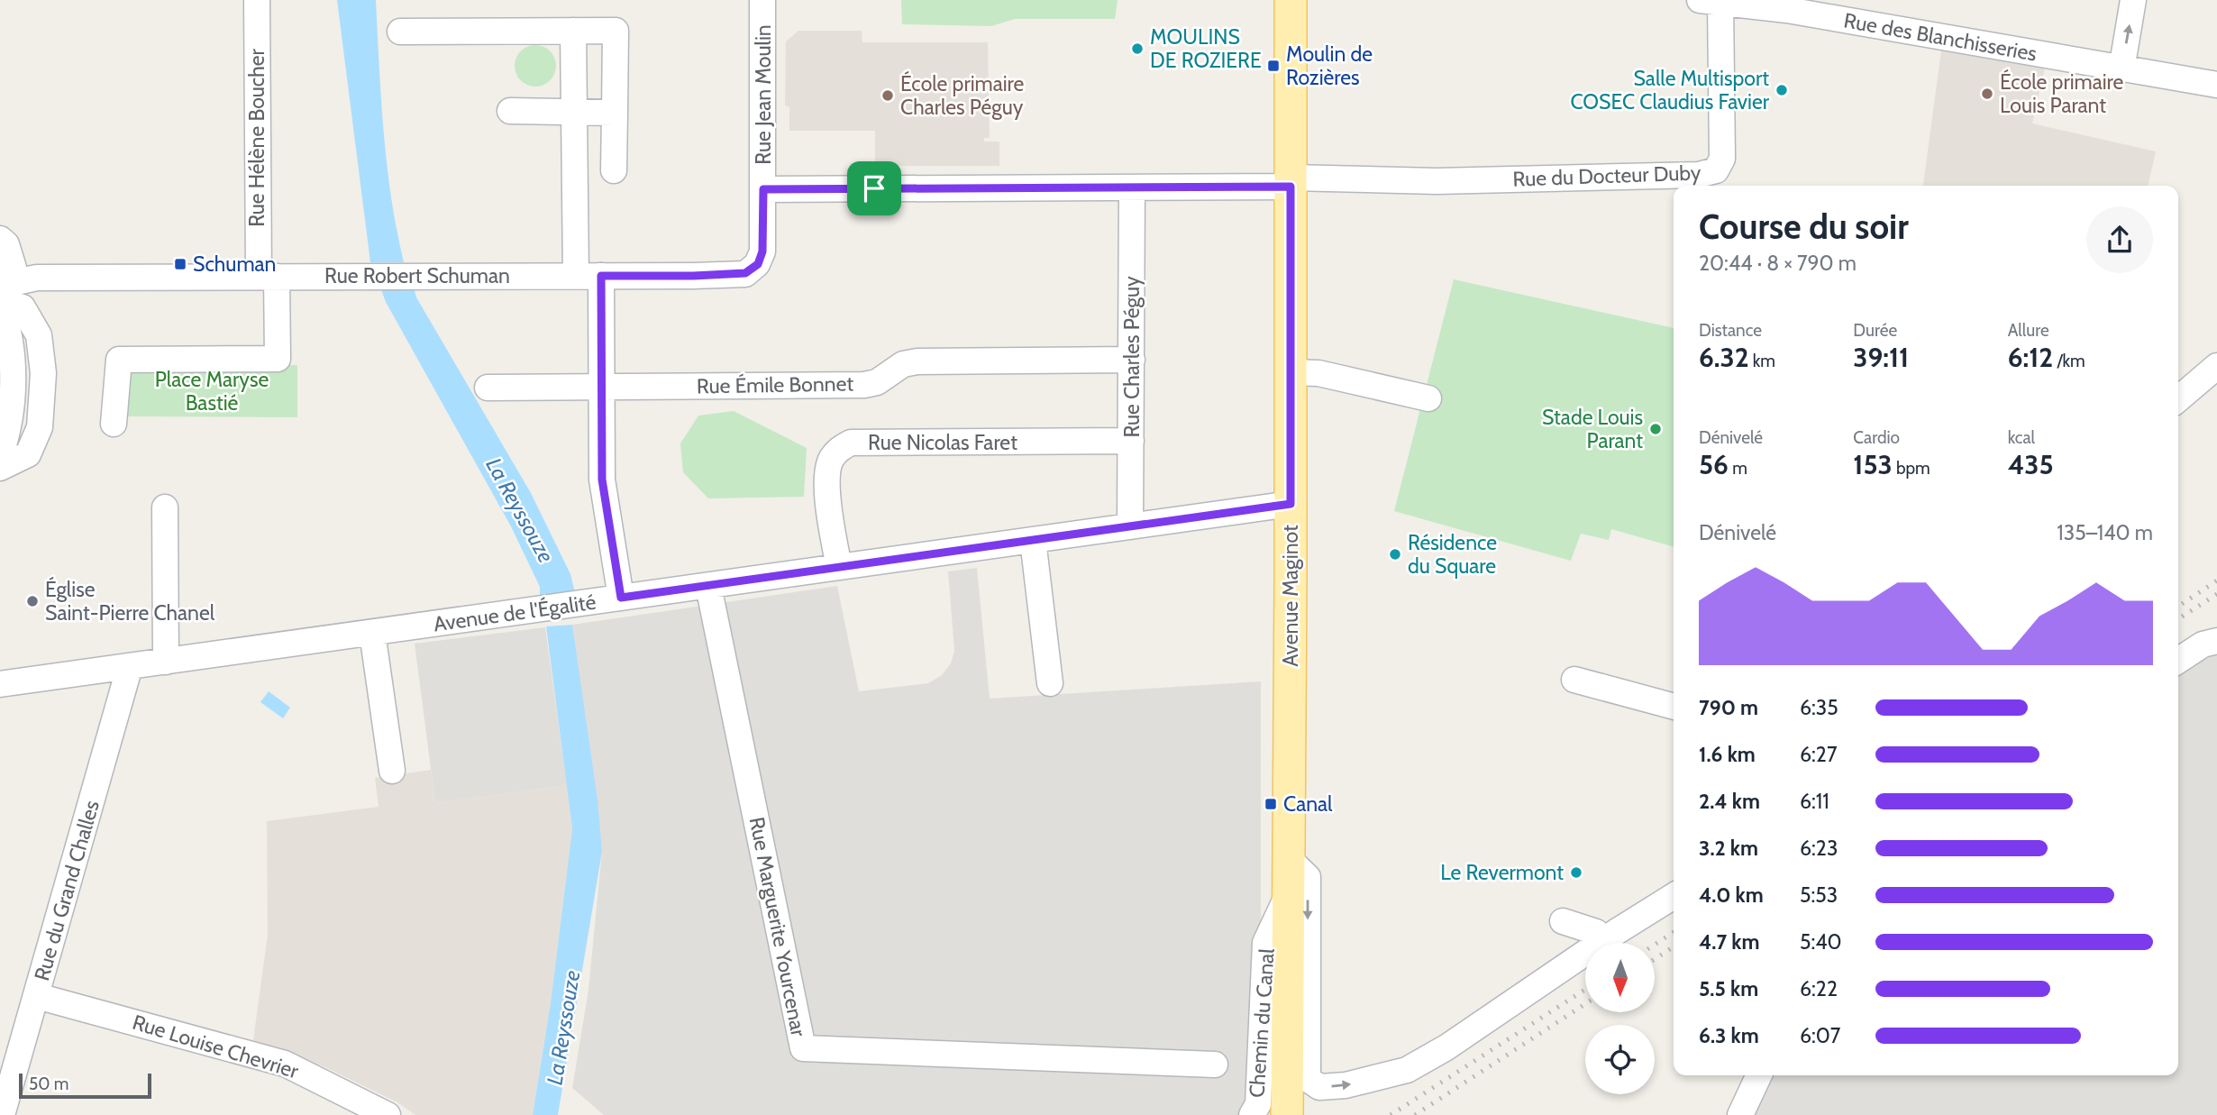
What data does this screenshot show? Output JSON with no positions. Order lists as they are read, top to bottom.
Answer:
{
  "streets": {
    "main road": ["Avenue Maginot"],
    "street": [
      "Rue des Blanchisseries",
      "Rue Jean Moulin",
      "Rue Hélène Boucher",
      "Rue du Docteur Duby",
      "Rue Robert Schuman",
      "Rue Charles Péguy",
      "Rue Émile Bonnet",
      "Rue Nicolas Faret",
      "Avenue de l'Égalité",
      "Rue du Grand Challes",
      "Rue Marguerite Yourcenar",
      "Chemin du Canal",
      "Rue Louise Chevrier"
    ]
  },
  "crossings": [
    ["Rue des Blanchisseries", "Rue du Docteur Duby"],
    ["Rue Jean Moulin", "Rue Robert Schuman"],
    ["Rue Hélène Boucher", "Rue Robert Schuman"],
    ["Rue du Docteur Duby", "Avenue Maginot"],
    ["Rue Charles Péguy", "Rue Émile Bonnet"],
    ["Rue Charles Péguy", "Rue Nicolas Faret"],
    ["Rue Charles Péguy", "Avenue de l'Égalité"],
    ["Rue Nicolas Faret", "Avenue de l'Égalité"],
    ["Avenue Maginot", "Avenue de l'Égalité"],
    ["Avenue Maginot", "Chemin du Canal"],
    ["Avenue de l'Égalité", "Rue du Grand Challes"],
    ["Avenue de l'Égalité", "Rue Marguerite Yourcenar"],
    ["Rue du Grand Challes", "Rue Louise Chevrier"]
  ],
  "water": ["La Reyssouze"],
  "parks": ["Place Maryse Bastié"],
  "places": {
    "other": [
      "MOULINS DE ROZIERE",
      "Salle Multisport COSEC Claudius Favier",
      "École primaire Louis Parant",
      "École primaire Charles Péguy",
      "Stade Louis Parant",
      "Résidence du Square",
      "Église Saint-Pierre Chanel",
      "Le Revermont"
    ],
    "transit": ["Moulin de Rozières", "Schuman", "Canal"]
  },
  "scale_bar": "50 m",
  "north": "bottom",
  "page": {
    "heading": ["Course du soir", "20:44 · 8 × 790 m"],
    "stats": [
      ["Distance", "6.32 km"],
      ["Durée", "39:11"],
      ["Allure", "6:12 /km"],
      ["Dénivelé", "56 m"],
      ["Cardio", "153 bpm"],
      ["kcal", "435"]
    ],
    "chart": ["Dénivelé", "135–140 m"],
    "list": [
      {
        "name": "790 m",
        "note": "6:35"
      },
      {
        "name": "1.6 km",
        "note": "6:27"
      },
      {
        "name": "2.4 km",
        "note": "6:11"
      },
      {
        "name": "3.2 km",
        "note": "6:23"
      },
      {
        "name": "4.0 km",
        "note": "5:53"
      },
      {
        "name": "4.7 km",
        "note": "5:40"
      },
      {
        "name": "5.5 km",
        "note": "6:22"
      },
      {
        "name": "6.3 km",
        "note": "6:07"
      }
    ],
    "scale": "50 m"
  }
}
